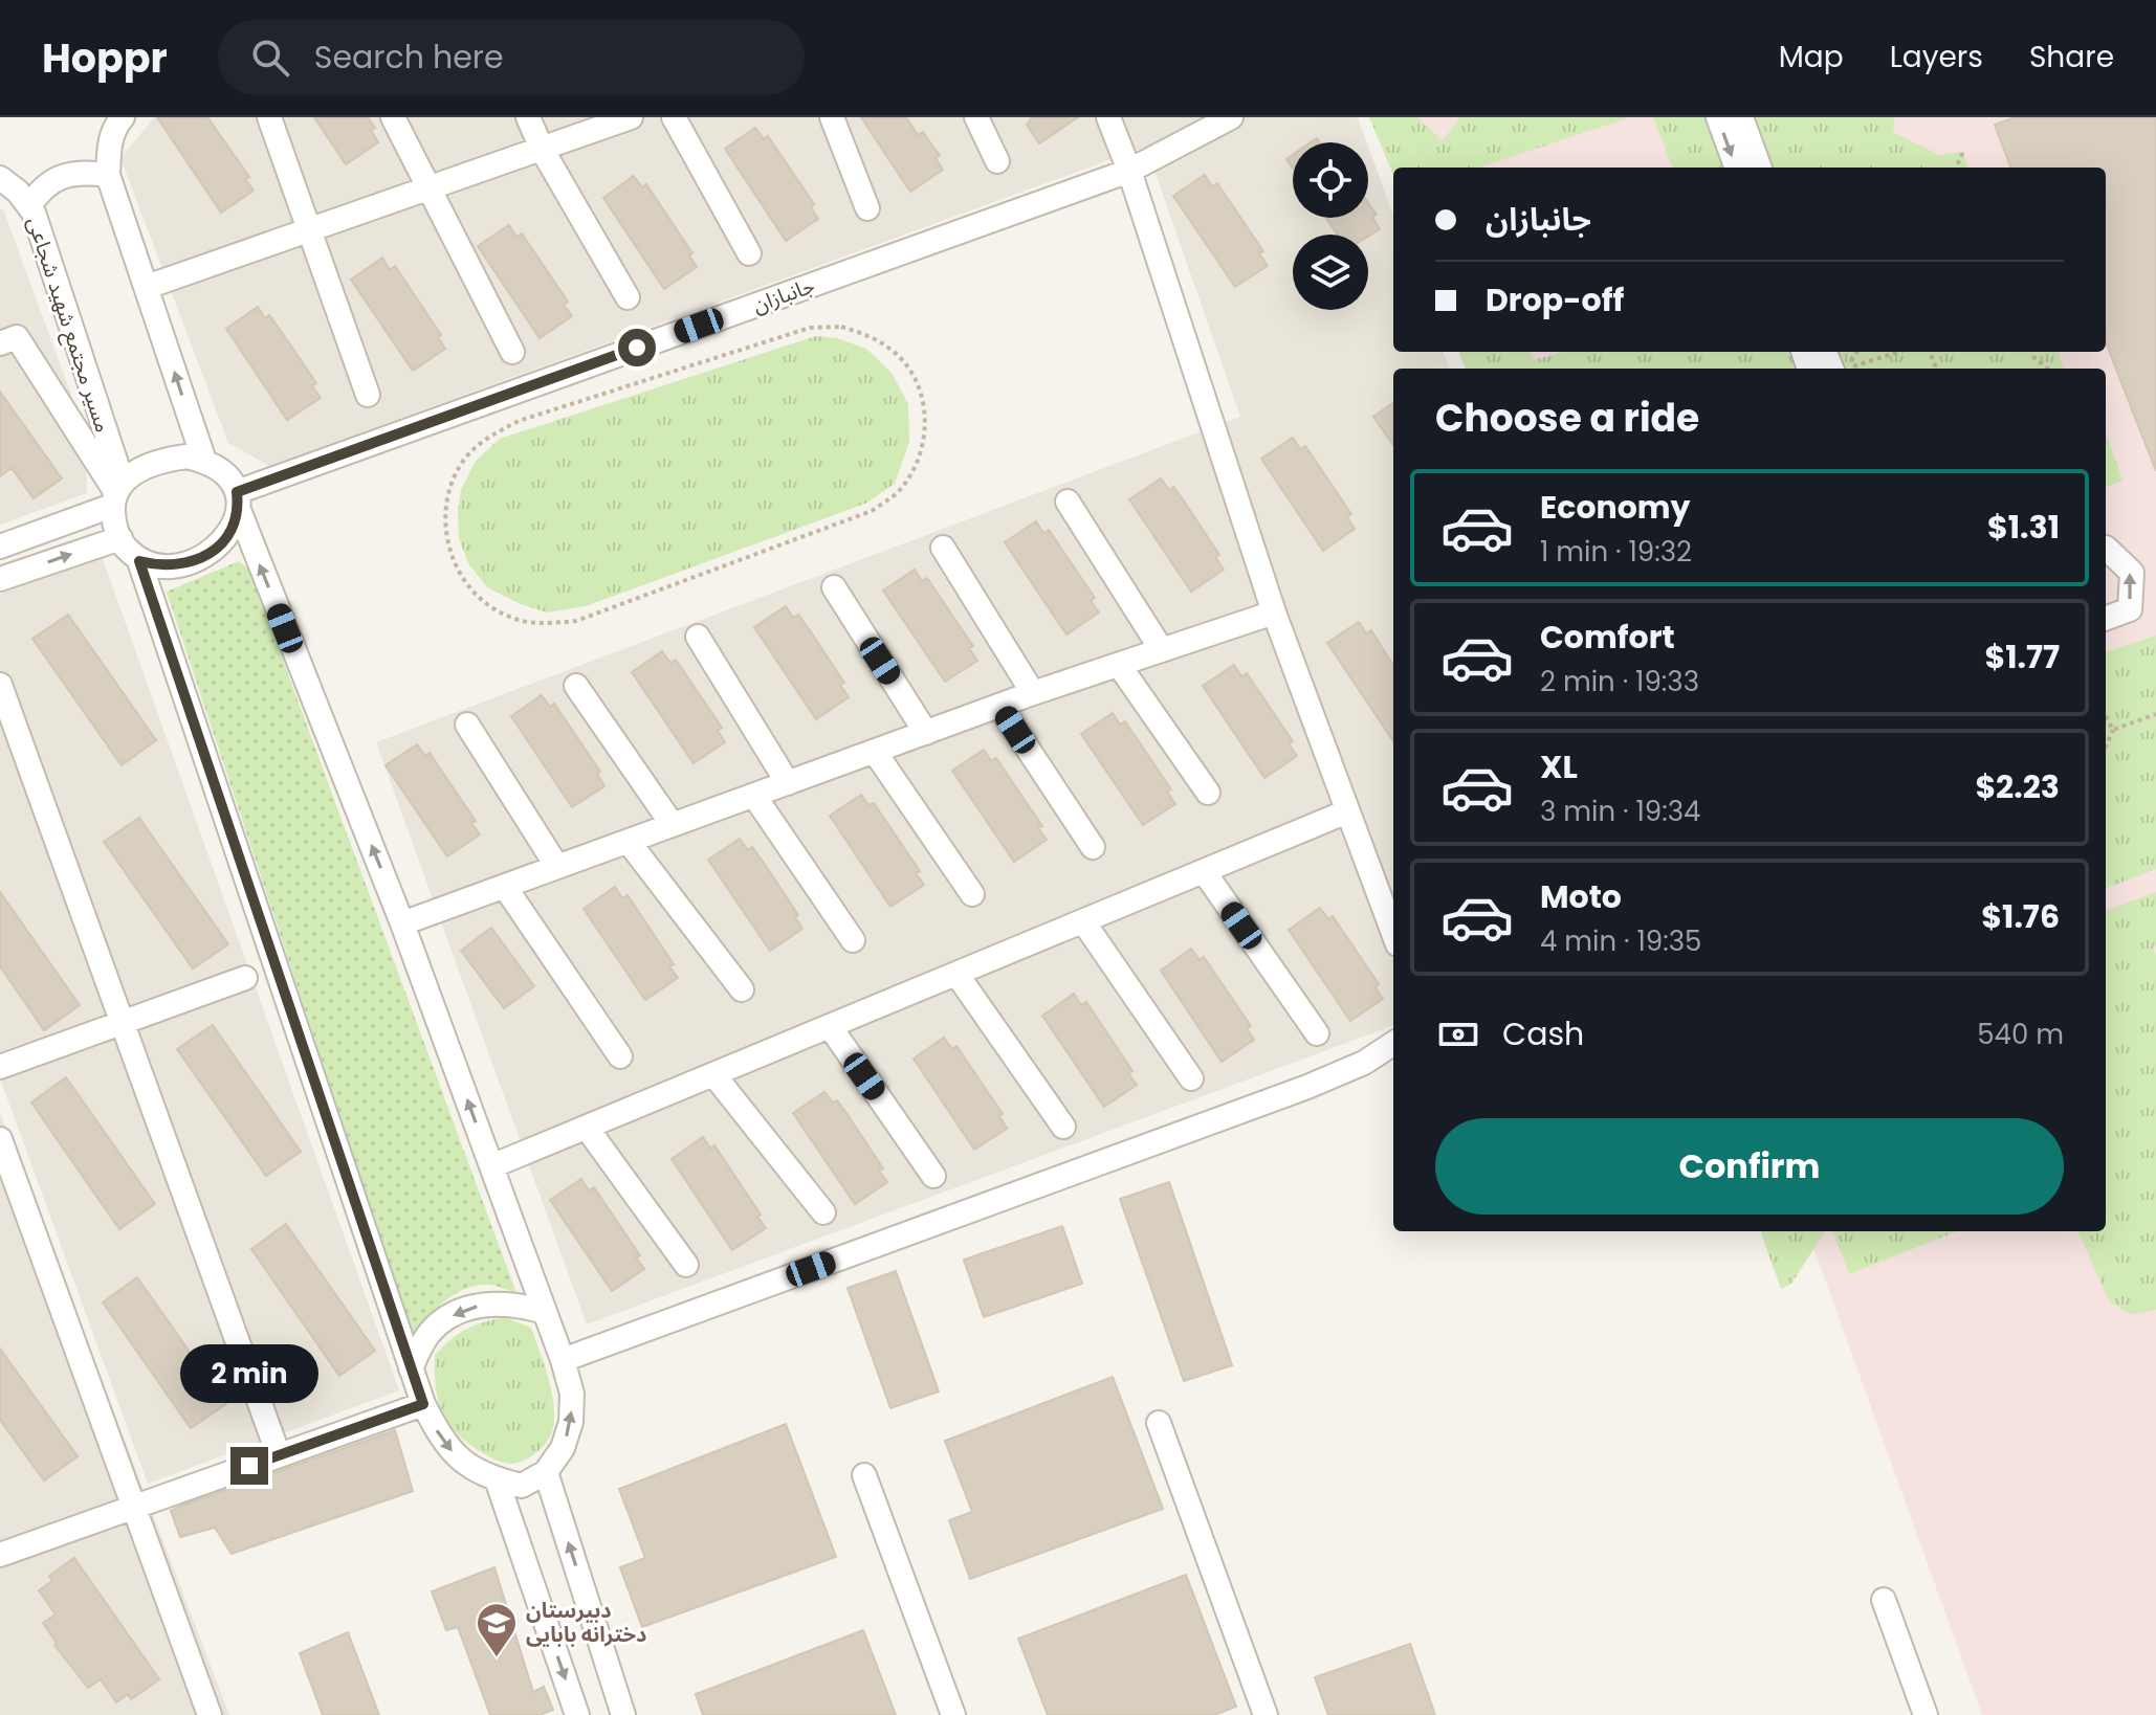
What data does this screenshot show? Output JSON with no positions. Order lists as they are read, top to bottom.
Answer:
{
  "streets": {
    "street": ["جانبازان", "مسیر مجتمع شهید شجاعی"]
  },
  "crossings": [
    ["جانبازان", "مسیر مجتمع شهید شجاعی"]
  ],
  "places": {
    "school or university": ["دبیرستان دخترانه بابایی"]
  },
  "page": {
    "header": "Hoppr",
    "search": "Search here",
    "nav": ["Map", "Layers", "Share"],
    "banner": ["جانبازان", "Drop-off"],
    "heading": "Choose a ride",
    "list": [
      {
        "name": "Economy",
        "note": "1 min · 19:32",
        "value": "$1.31"
      },
      {
        "name": "Comfort",
        "note": "2 min · 19:33",
        "value": "$1.77"
      },
      {
        "name": "XL",
        "note": "3 min · 19:34",
        "value": "$2.23"
      },
      {
        "name": "Moto",
        "note": "4 min · 19:35",
        "value": "$1.76"
      }
    ],
    "pay": ["Cash", "540 m"],
    "buttons": "Confirm",
    "bubble": "2 min"
  }
}
